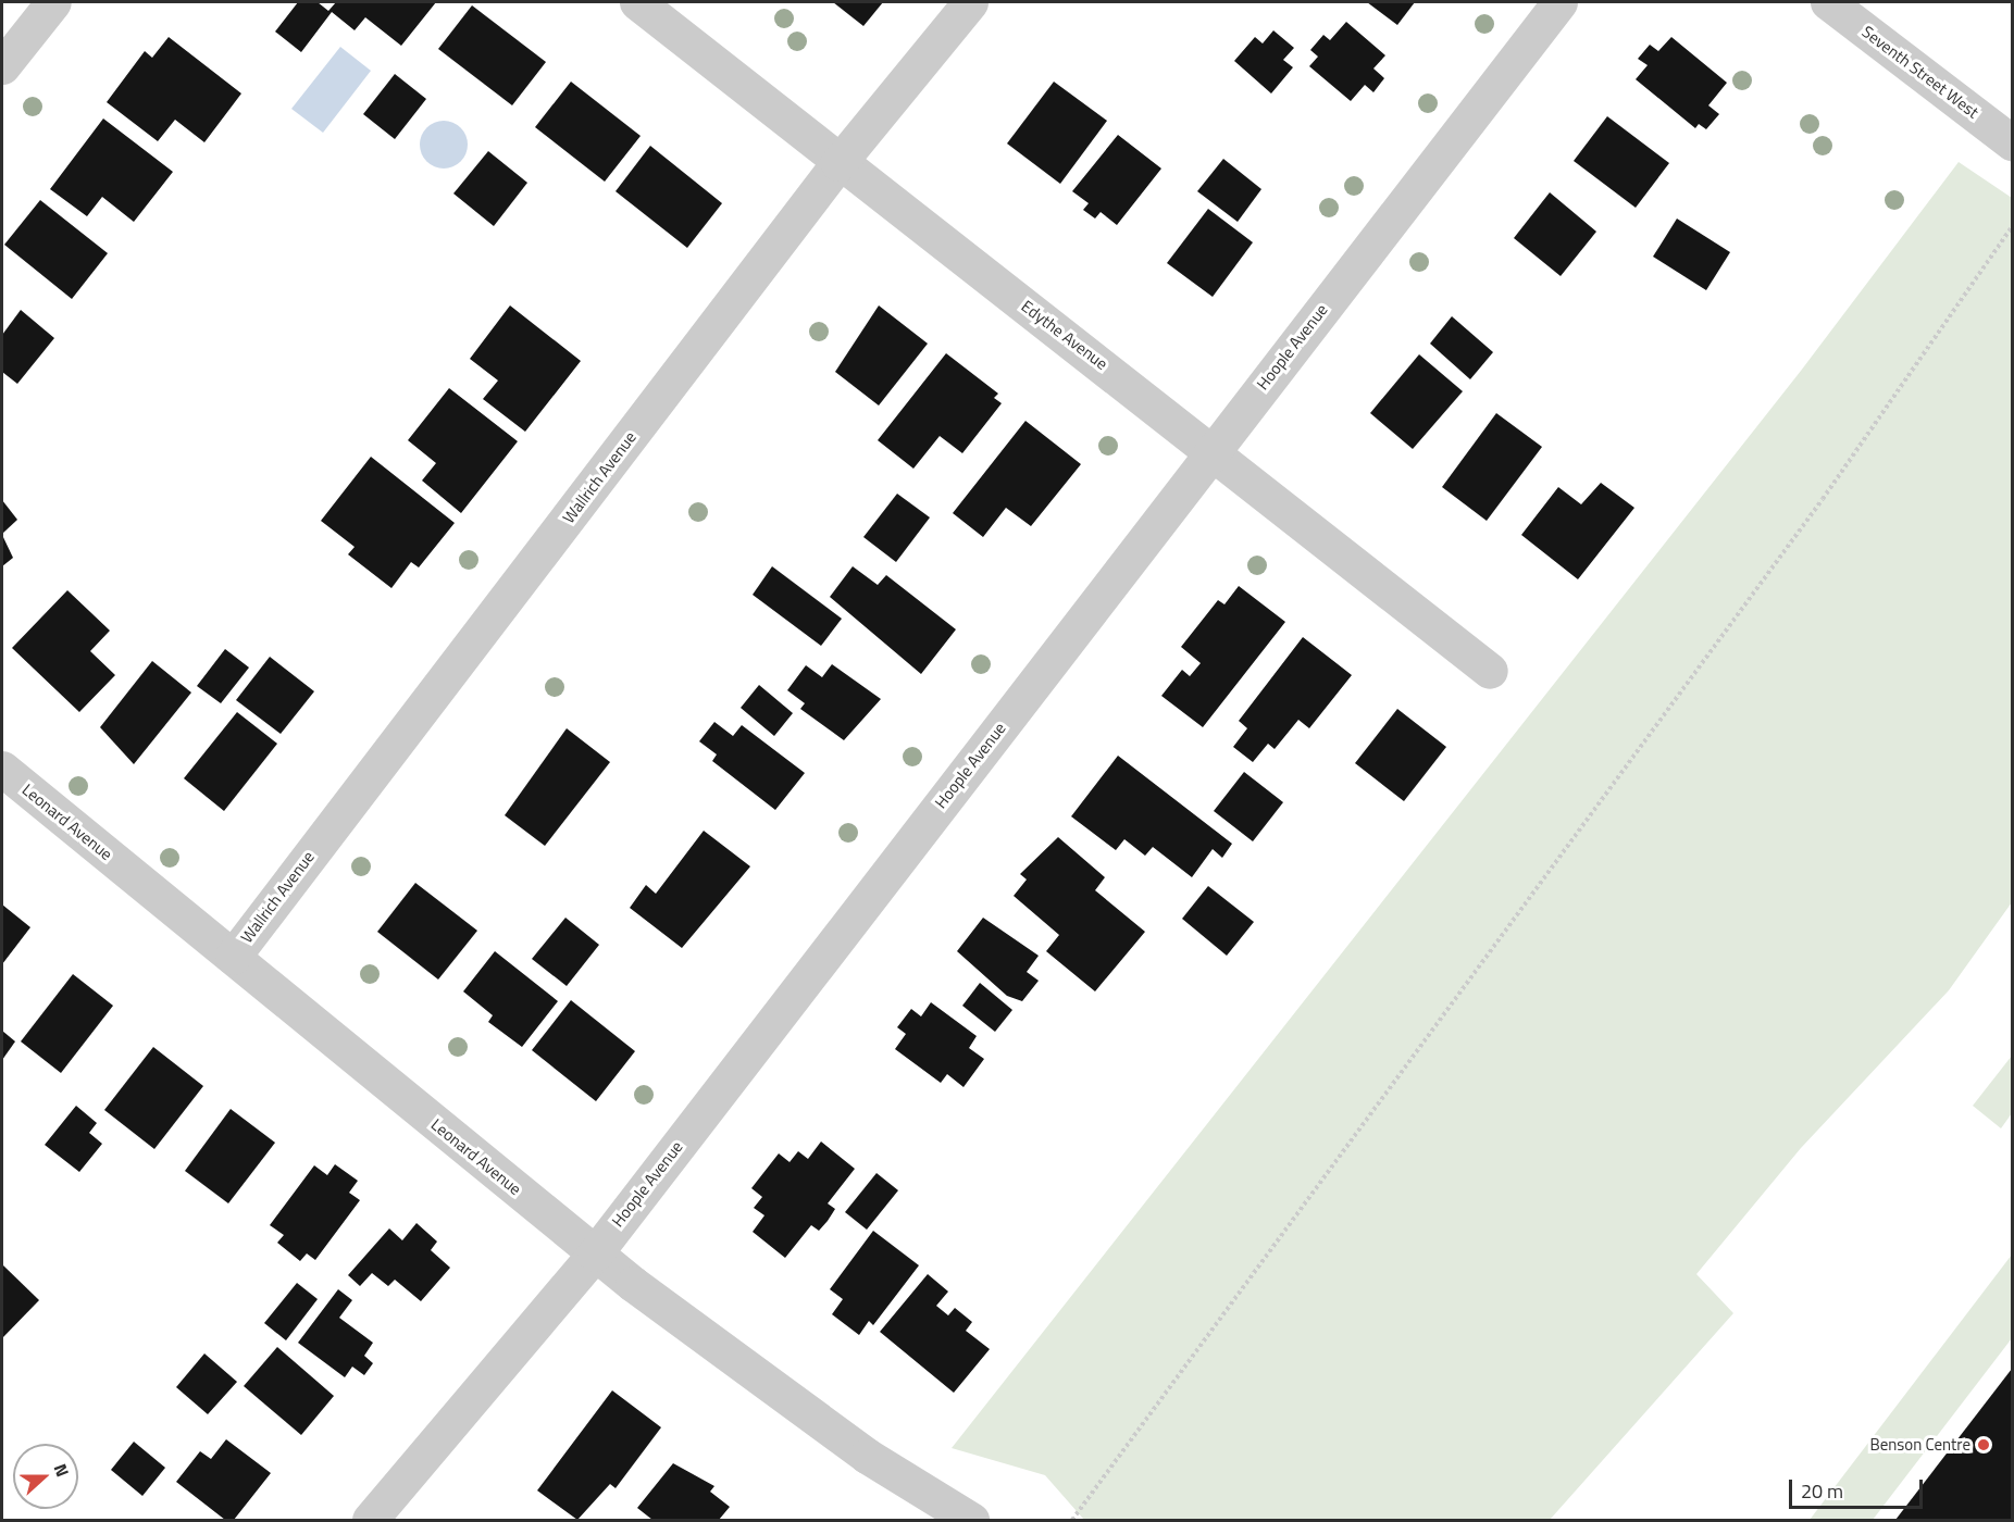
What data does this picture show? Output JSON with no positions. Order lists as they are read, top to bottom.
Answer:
{
  "streets": {
    "street": [
      "Seventh Street West",
      "Edythe Avenue",
      "Hoople Avenue",
      "Wallrich Avenue",
      "Leonard Avenue"
    ]
  },
  "crossings": [
    ["Edythe Avenue", "Hoople Avenue"],
    ["Edythe Avenue", "Wallrich Avenue"],
    ["Hoople Avenue", "Leonard Avenue"],
    ["Wallrich Avenue", "Leonard Avenue"]
  ],
  "places": ["Benson Centre"],
  "scale_bar": "20 m",
  "north": "right"
}
